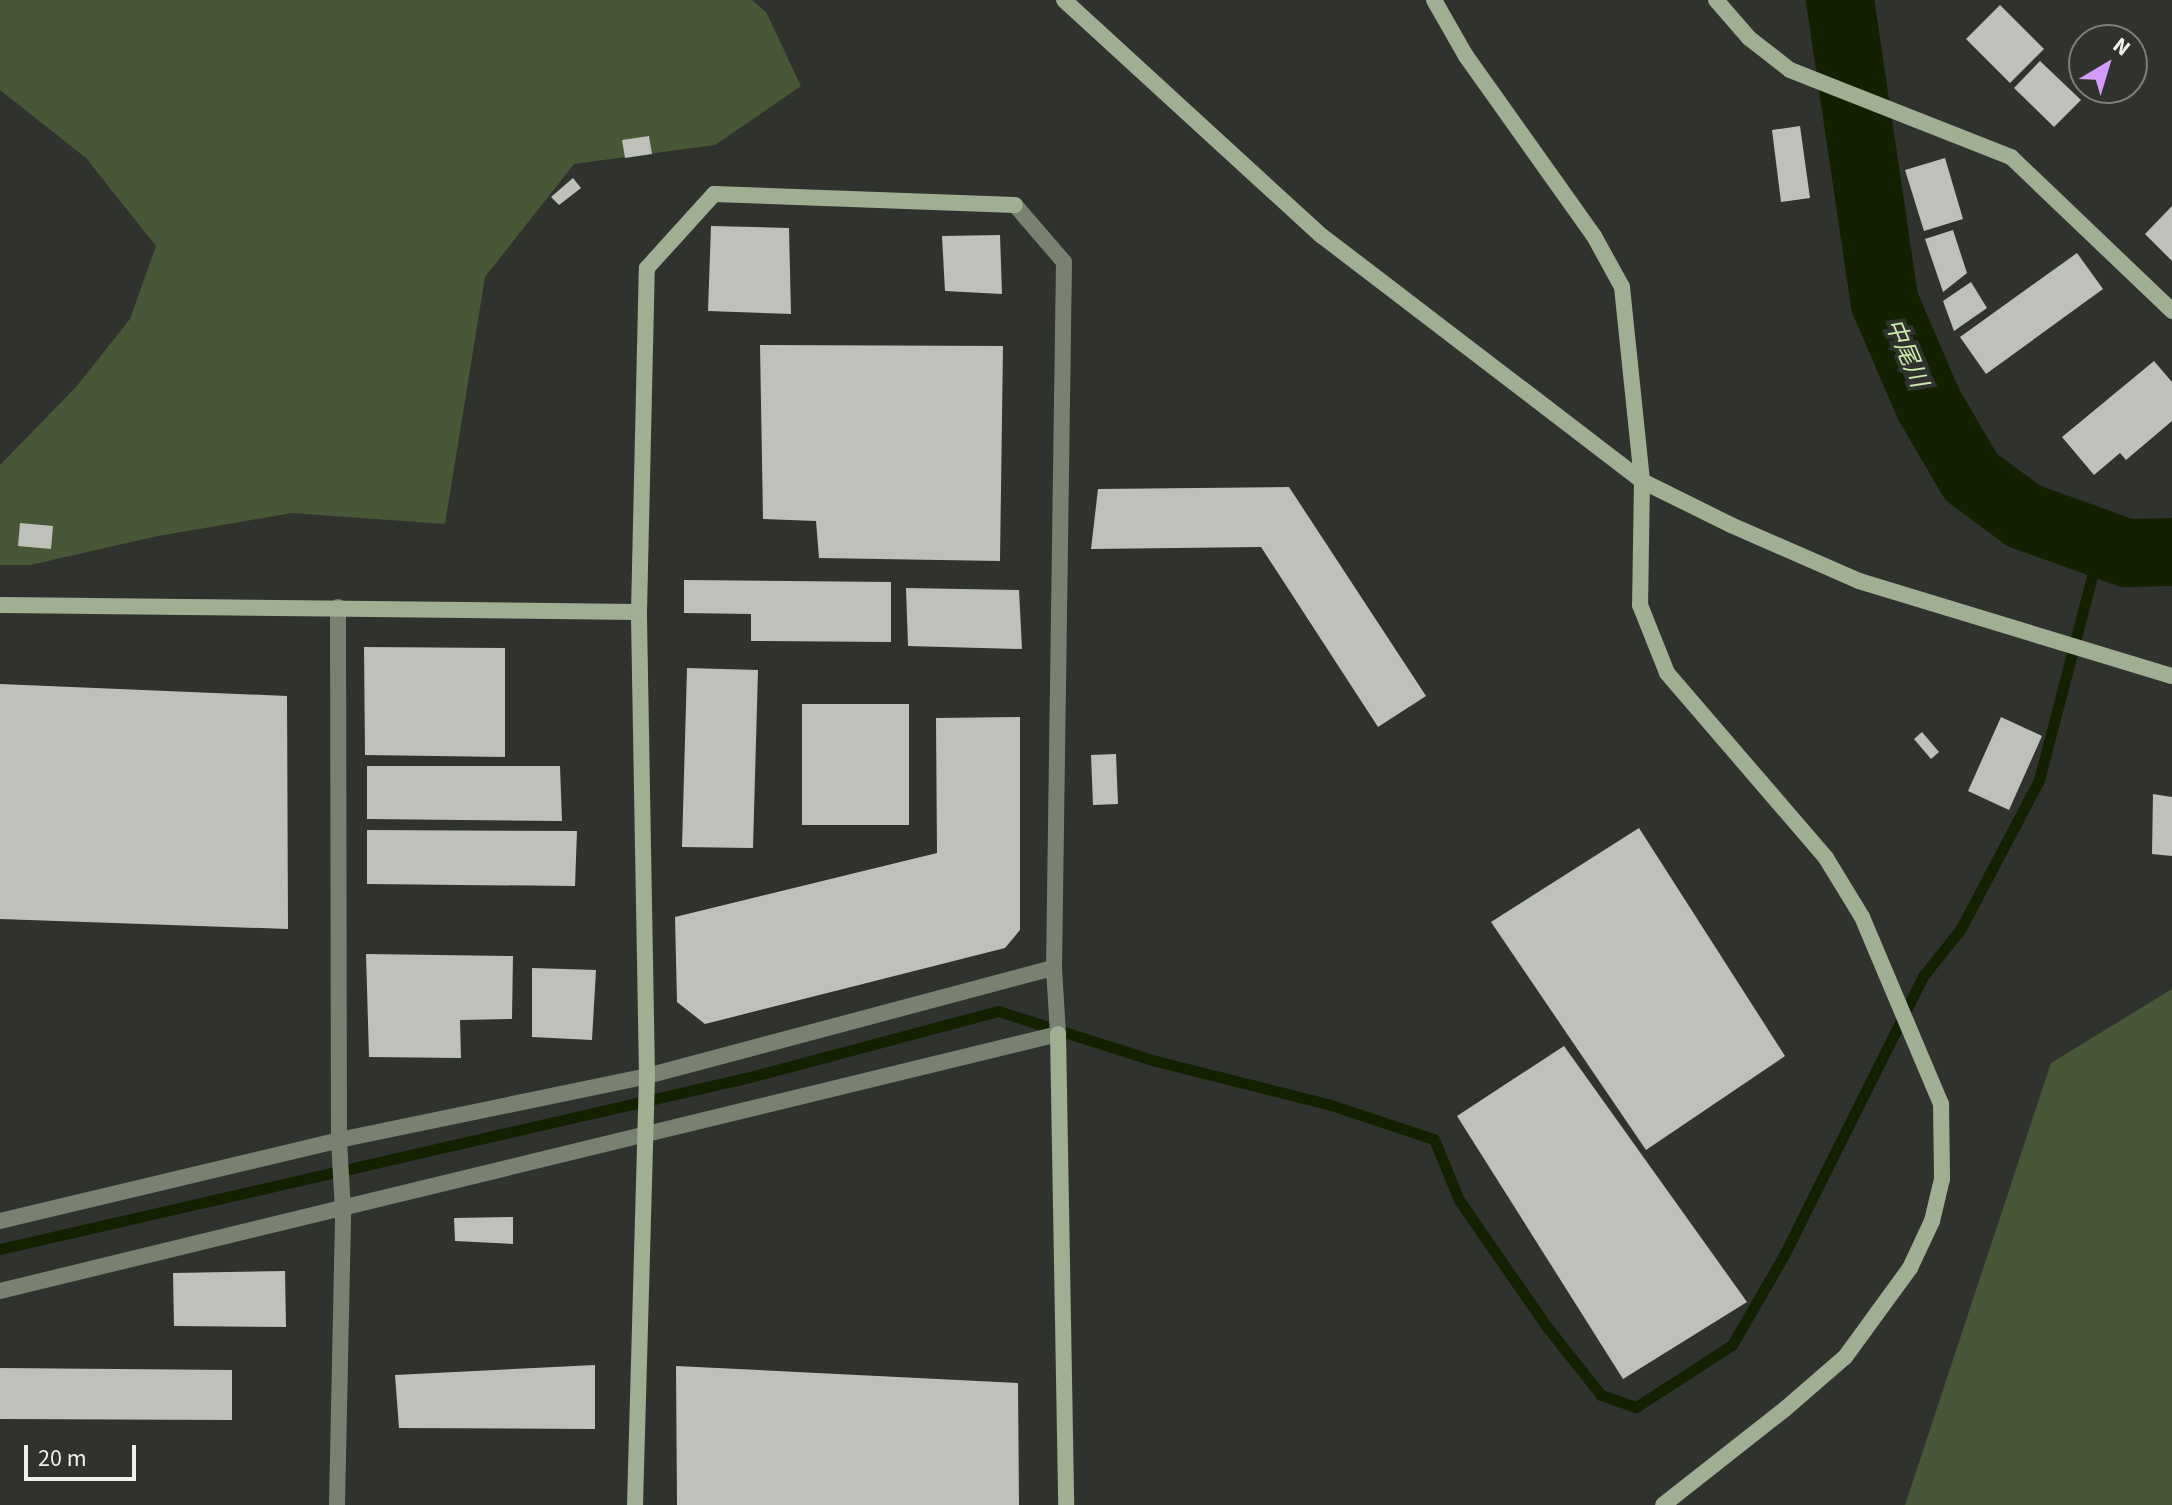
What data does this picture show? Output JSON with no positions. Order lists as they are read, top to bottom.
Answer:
{
  "water": ["中尾川"],
  "scale_bar": "20 m",
  "north": "top right"
}
